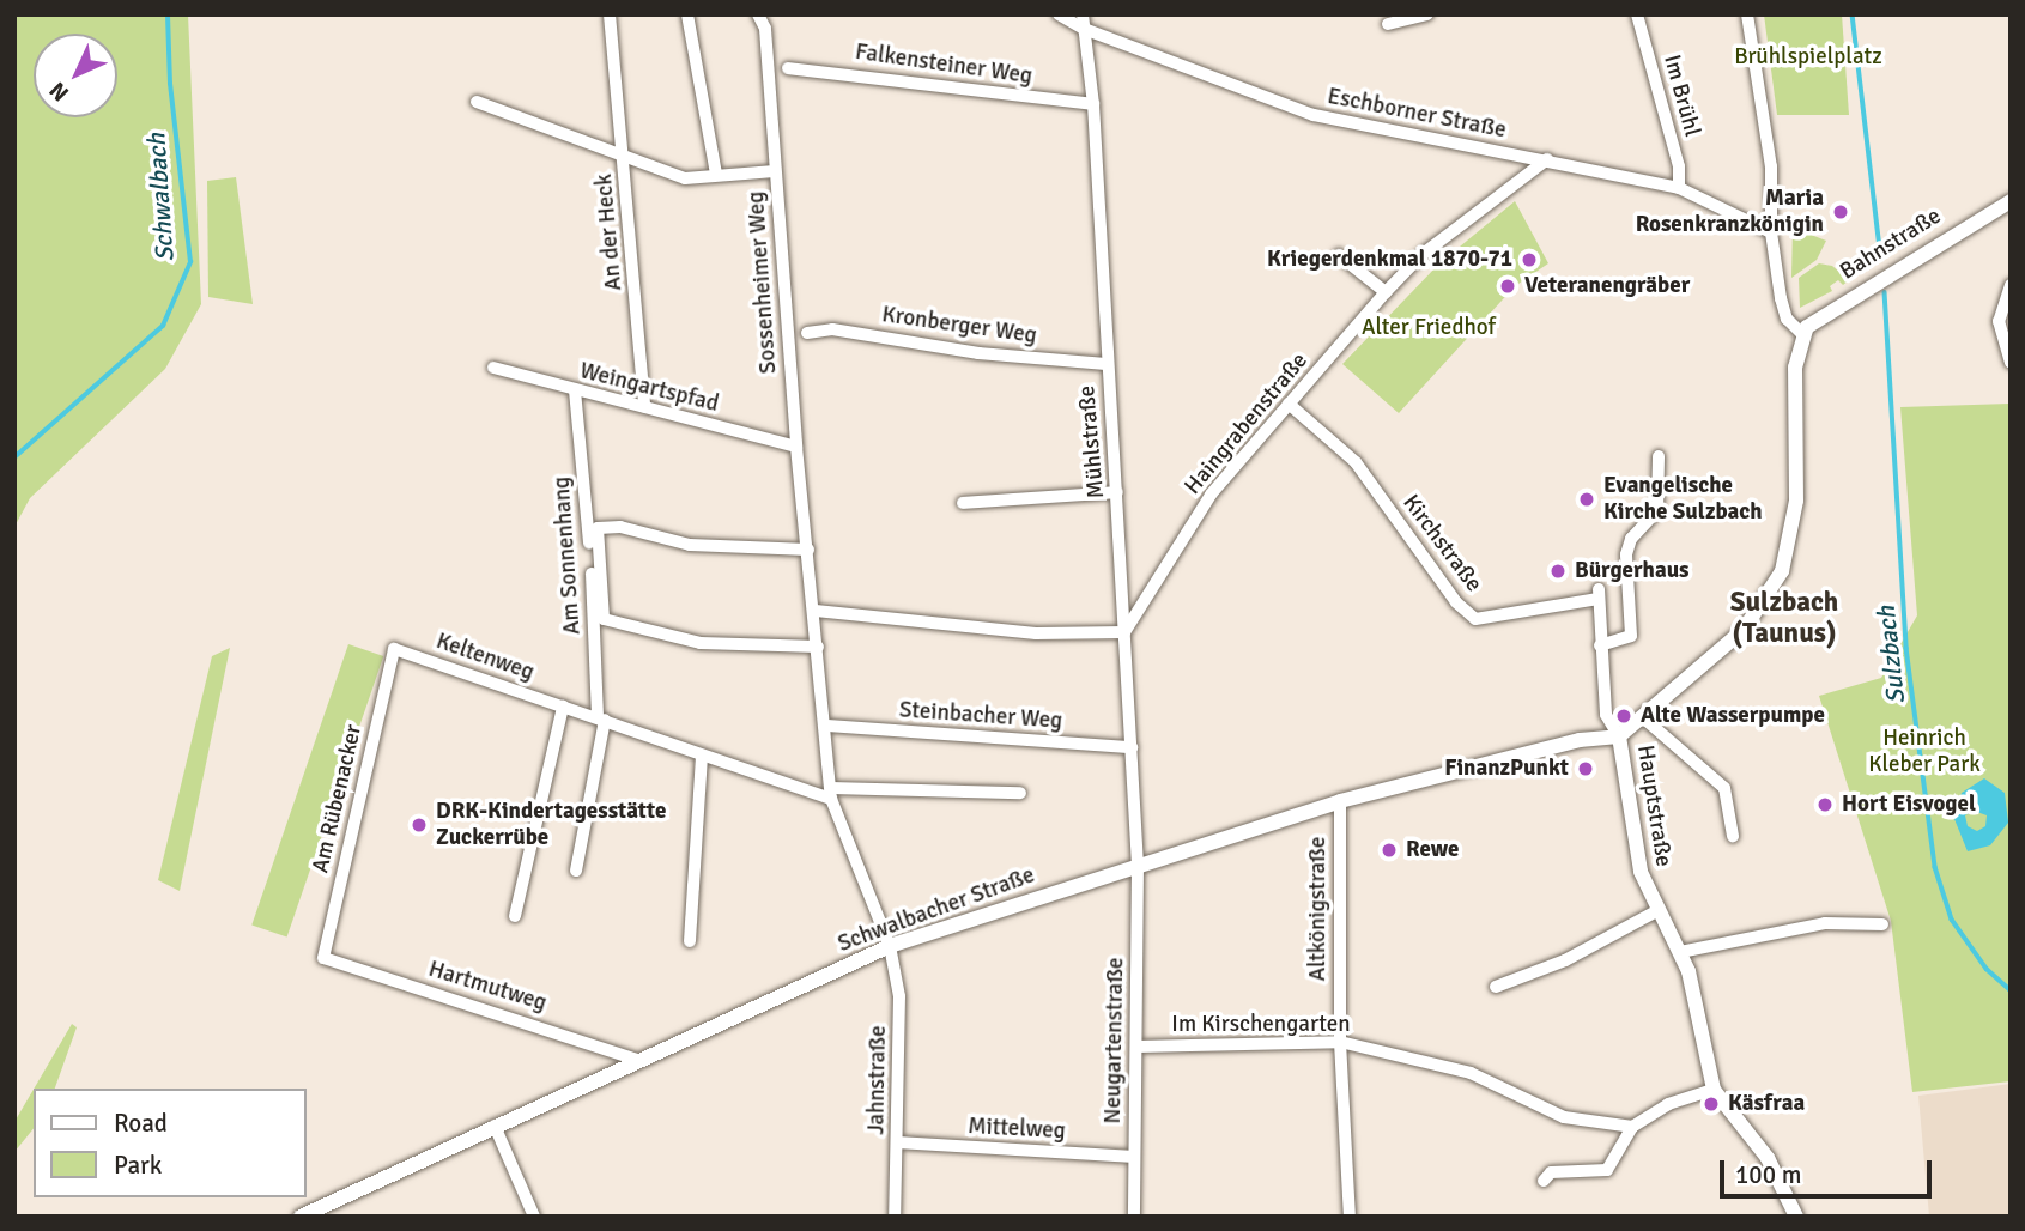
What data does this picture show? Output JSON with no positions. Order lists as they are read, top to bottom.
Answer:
{
  "streets": {
    "street": [
      "Falkensteiner Weg",
      "Im Brühl",
      "Eschborner Straße",
      "An der Heck",
      "Bahnstraße",
      "Sossenheimer Weg",
      "Kronberger Weg",
      "Weingartspfad",
      "Haingrabenstraße",
      "Mühlstraße",
      "Kirchstraße",
      "Am Sonnenhang",
      "Keltenweg",
      "Steinbacher Weg",
      "Am Rübenacker",
      "Hauptstraße",
      "Altkönigstraße",
      "Schwalbacher Straße",
      "Hartmutweg",
      "Im Kirschengarten",
      "Neugartenstraße",
      "Jahnstraße",
      "Mittelweg"
    ]
  },
  "crossings": [
    ["Falkensteiner Weg", "Mühlstraße"],
    ["Im Brühl", "Eschborner Straße"],
    ["Eschborner Straße", "Haingrabenstraße"],
    ["Eschborner Straße", "Mühlstraße"],
    ["An der Heck", "Sossenheimer Weg"],
    ["An der Heck", "Weingartspfad"],
    ["Bahnstraße", "Hauptstraße"],
    ["Sossenheimer Weg", "Weingartspfad"],
    ["Sossenheimer Weg", "Keltenweg"],
    ["Sossenheimer Weg", "Steinbacher Weg"],
    ["Sossenheimer Weg", "Schwalbacher Straße"],
    ["Sossenheimer Weg", "Jahnstraße"],
    ["Kronberger Weg", "Mühlstraße"],
    ["Weingartspfad", "Am Sonnenhang"],
    ["Haingrabenstraße", "Mühlstraße"],
    ["Haingrabenstraße", "Kirchstraße"],
    ["Mühlstraße", "Steinbacher Weg"],
    ["Mühlstraße", "Schwalbacher Straße"],
    ["Mühlstraße", "Neugartenstraße"],
    ["Am Sonnenhang", "Keltenweg"],
    ["Keltenweg", "Am Rübenacker"],
    ["Am Rübenacker", "Hartmutweg"],
    ["Hauptstraße", "Schwalbacher Straße"],
    ["Altkönigstraße", "Schwalbacher Straße"],
    ["Altkönigstraße", "Im Kirschengarten"],
    ["Schwalbacher Straße", "Hartmutweg"],
    ["Schwalbacher Straße", "Neugartenstraße"],
    ["Schwalbacher Straße", "Jahnstraße"],
    ["Im Kirschengarten", "Neugartenstraße"],
    ["Neugartenstraße", "Mittelweg"],
    ["Jahnstraße", "Mittelweg"]
  ],
  "districts": ["Sulzbach (Taunus)"],
  "water": ["Schwalbach", "Sulzbach"],
  "parks": ["Brühlspielplatz", "Alter Friedhof", "Heinrich Kleber Park"],
  "places": [
    "Maria Rosenkranzkönigin",
    "Kriegerdenkmal 1870-71",
    "Veteranengräber",
    "Evangelische Kirche Sulzbach",
    "Bürgerhaus",
    "Alte Wasserpumpe",
    "FinanzPunkt",
    "Hort Eisvogel",
    "DRK-Kindertagesstätte Zuckerrübe",
    "Rewe",
    "Käsfraa"
  ],
  "legend": ["Road", "Park"],
  "scale_bar": "100 m",
  "north": "bottom left"
}
